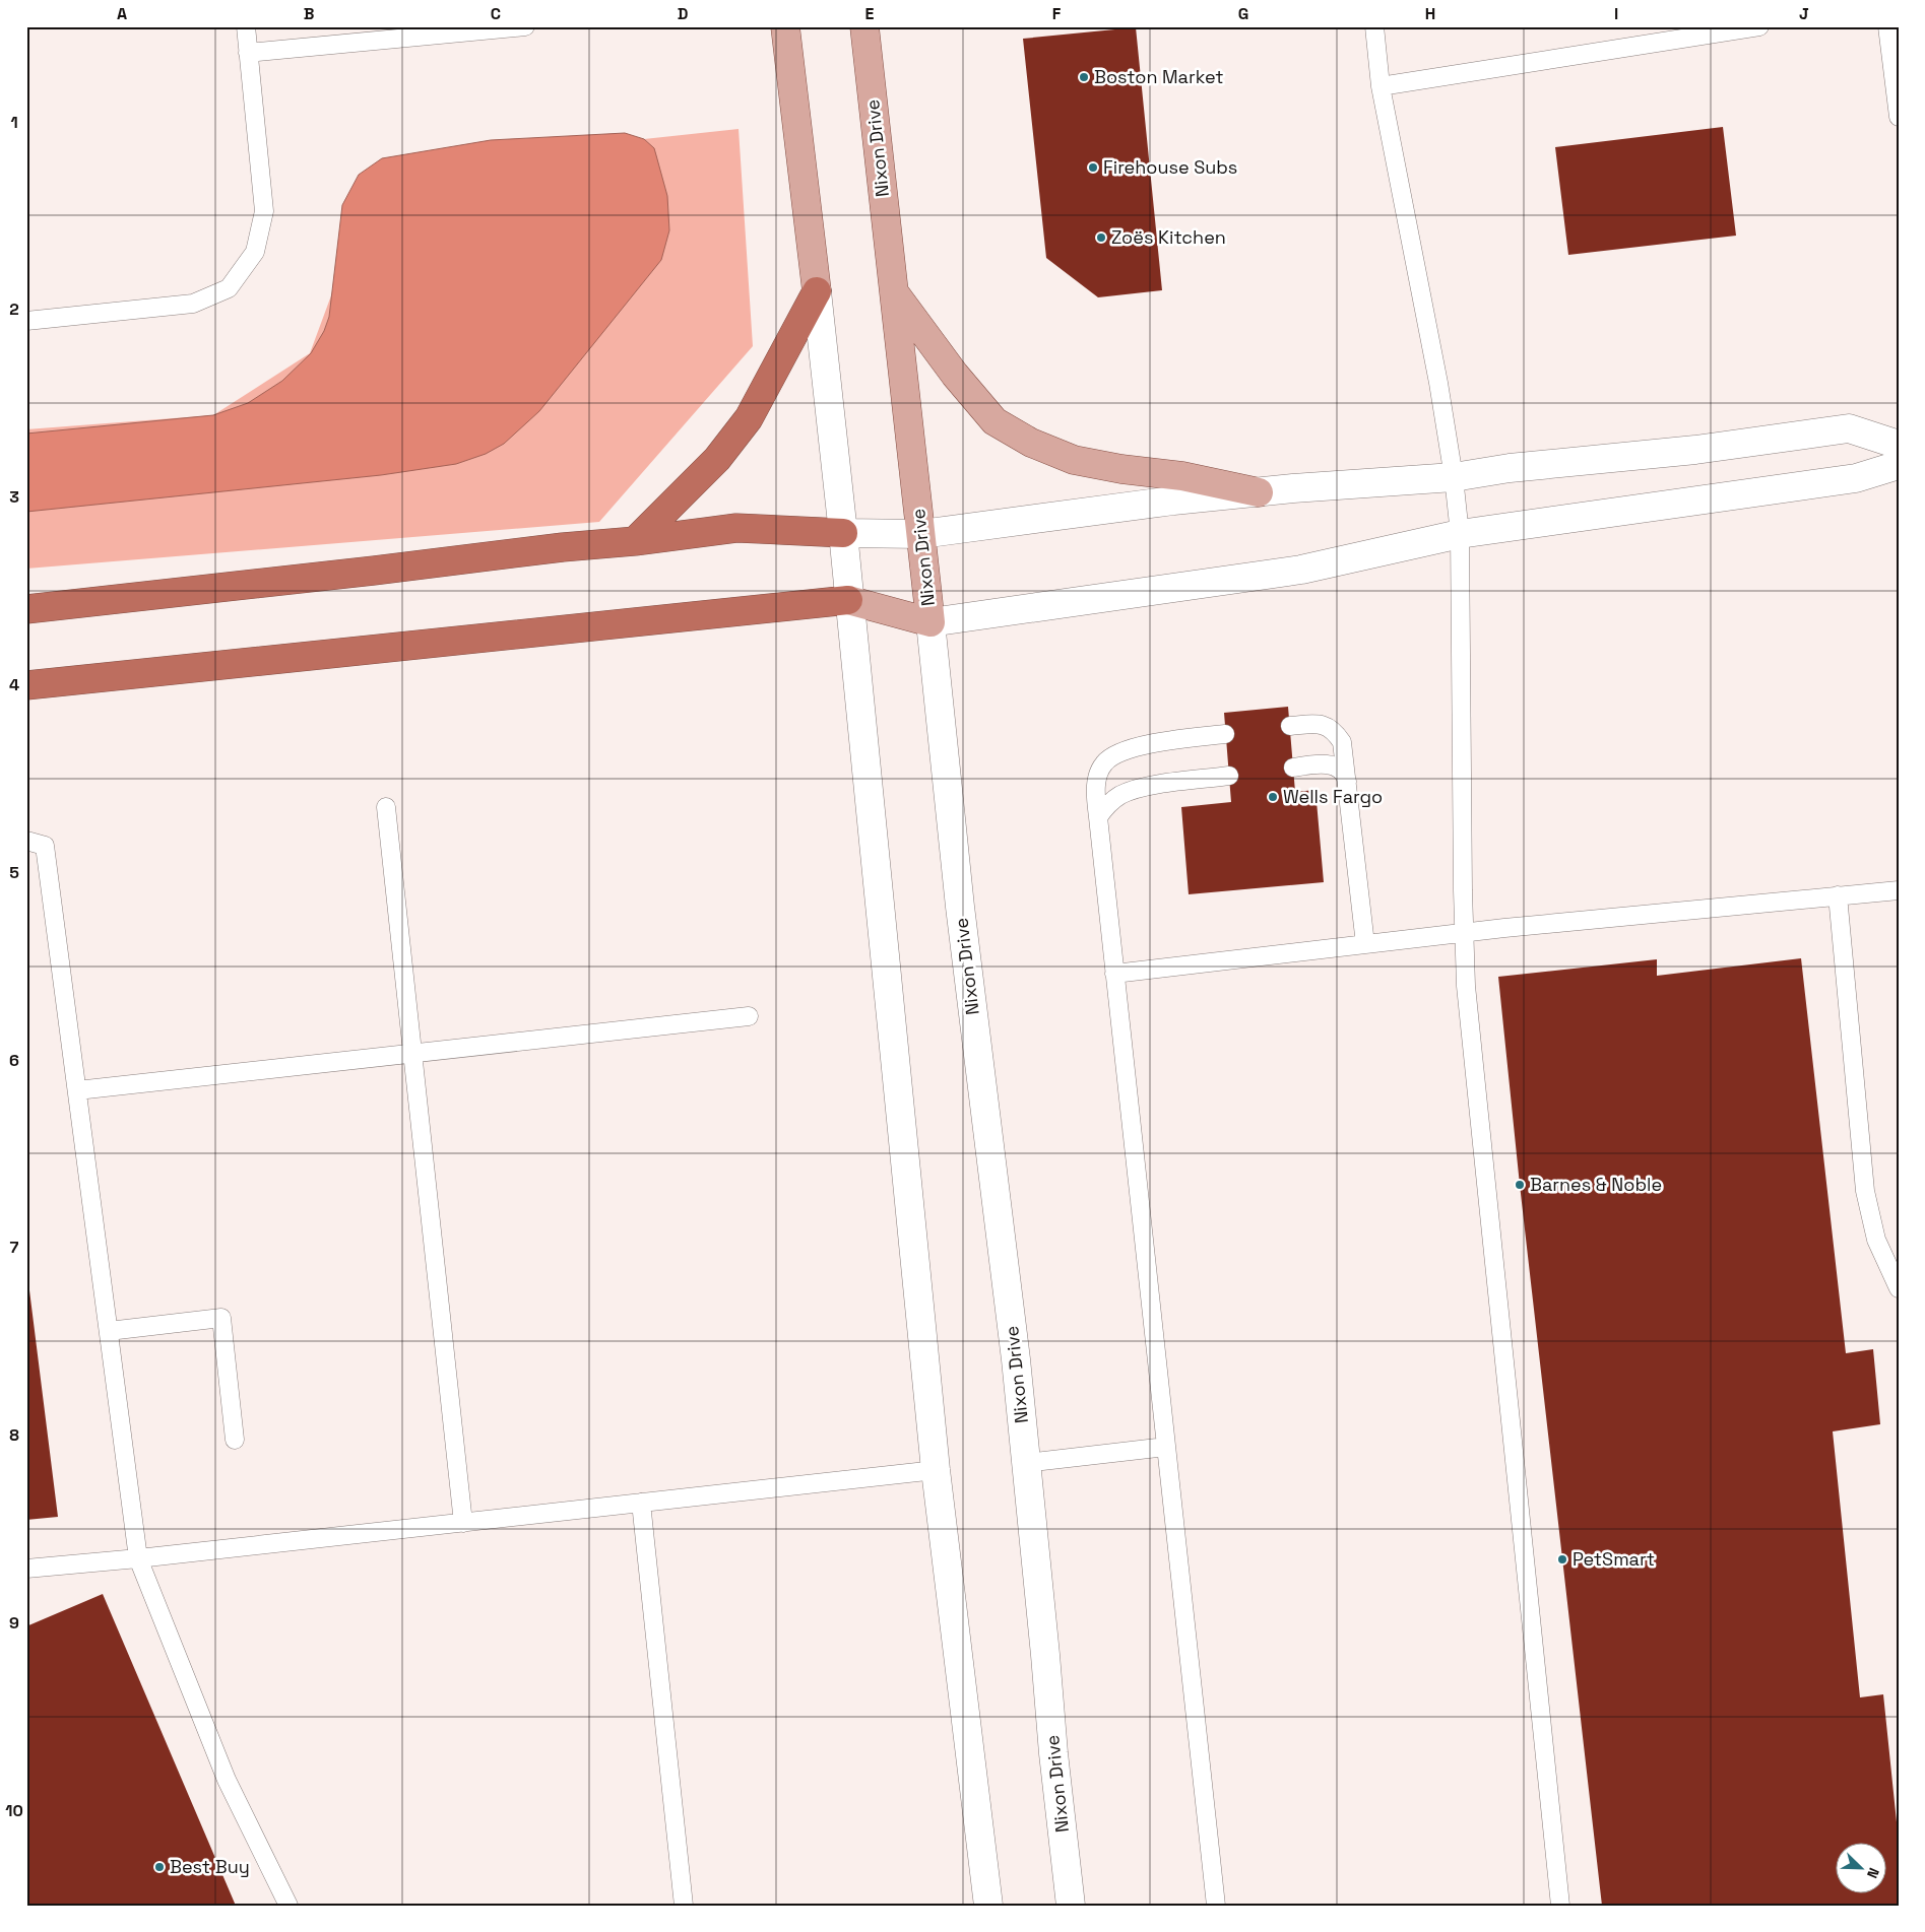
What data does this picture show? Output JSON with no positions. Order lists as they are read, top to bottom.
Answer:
{
  "streets": {
    "main road": ["Nixon Drive"]
  },
  "places": [
    "Boston Market",
    "Firehouse Subs",
    "Zoës Kitchen",
    "Wells Fargo",
    "Barnes & Noble",
    "PetSmart",
    "Best Buy"
  ],
  "north": "bottom right",
  "grid": {
    "columns": [
      "A",
      "B",
      "C",
      "D",
      "E",
      "F",
      "G",
      "H",
      "I",
      "J"
    ],
    "rows": [
      "1",
      "2",
      "3",
      "4",
      "5",
      "6",
      "7",
      "8",
      "9",
      "10"
    ]
  }
}
